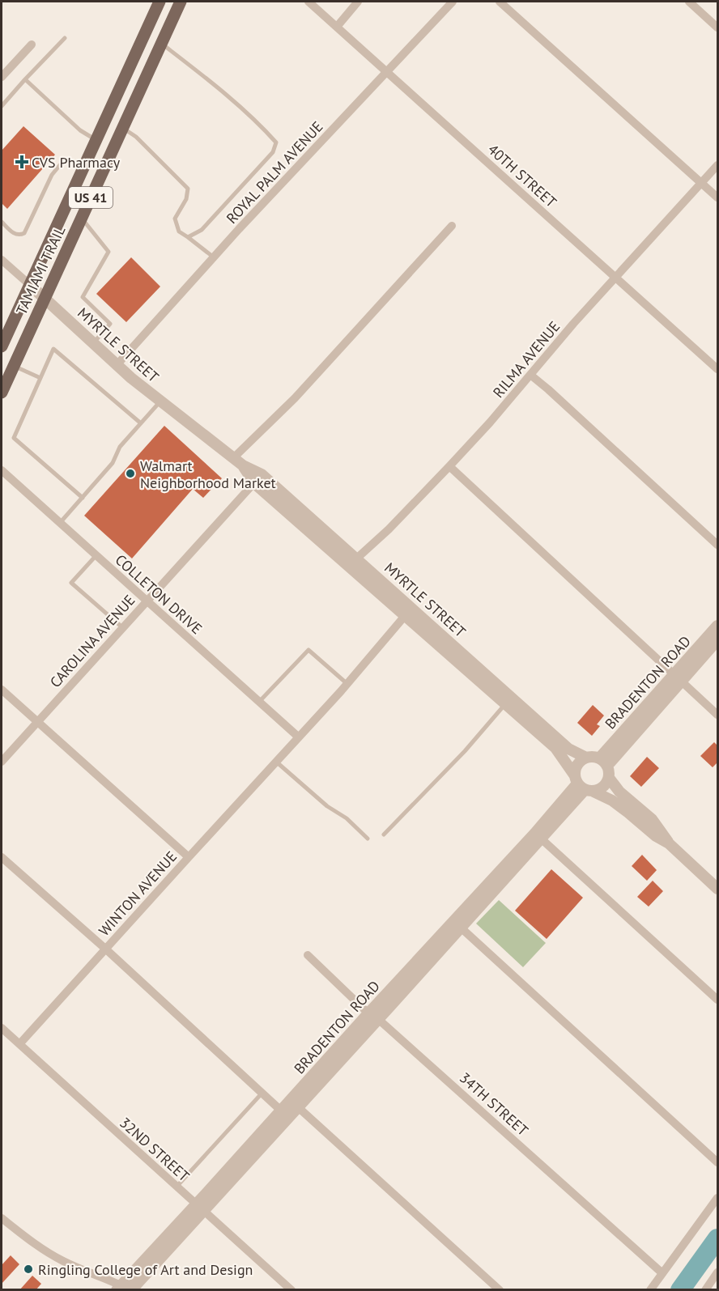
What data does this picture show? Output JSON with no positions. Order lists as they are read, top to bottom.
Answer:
{
  "streets": {
    "main road": ["US 41", "TAMIAMI TRAIL"],
    "street": [
      "ROYAL PALM AVENUE",
      "40TH STREET",
      "MYRTLE STREET",
      "RILMA AVENUE",
      "COLLETON DRIVE",
      "CAROLINA AVENUE",
      "BRADENTON ROAD",
      "WINTON AVENUE",
      "34TH STREET",
      "32ND STREET"
    ]
  },
  "crossings": [
    ["ROYAL PALM AVENUE", "40TH STREET"],
    ["ROYAL PALM AVENUE", "MYRTLE STREET"],
    ["40TH STREET", "RILMA AVENUE"],
    ["TAMIAMI TRAIL", "MYRTLE STREET"],
    ["MYRTLE STREET", "RILMA AVENUE"],
    ["MYRTLE STREET", "CAROLINA AVENUE"],
    ["MYRTLE STREET", "BRADENTON ROAD"],
    ["MYRTLE STREET", "WINTON AVENUE"],
    ["COLLETON DRIVE", "CAROLINA AVENUE"],
    ["COLLETON DRIVE", "WINTON AVENUE"],
    ["BRADENTON ROAD", "34TH STREET"],
    ["BRADENTON ROAD", "32ND STREET"],
    ["WINTON AVENUE", "32ND STREET"]
  ],
  "places": {
    "health": ["CVS Pharmacy"],
    "other": ["Walmart Neighborhood Market", "Ringling College of Art and Design"]
  }
}
